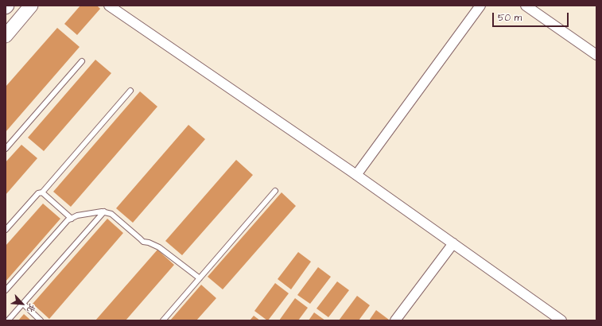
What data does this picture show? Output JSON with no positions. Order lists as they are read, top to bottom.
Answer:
{
  "scale_bar": "50 m",
  "north": "bottom right"
}
